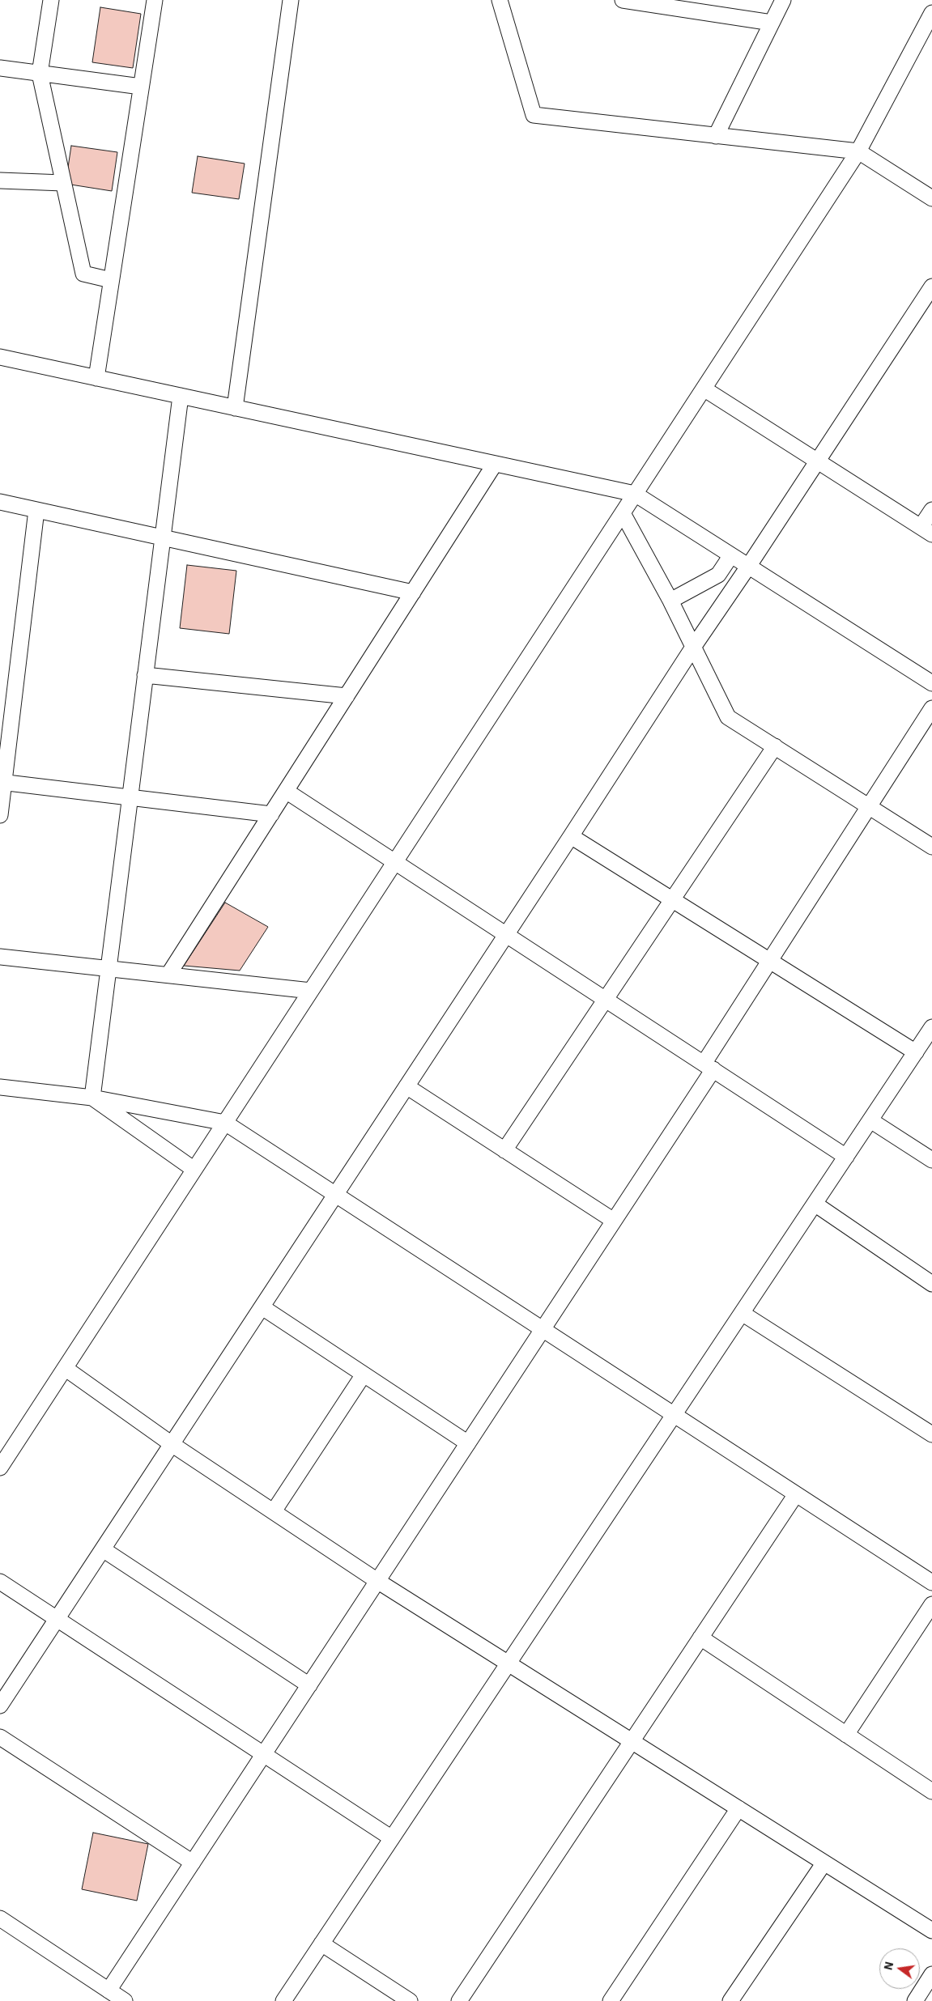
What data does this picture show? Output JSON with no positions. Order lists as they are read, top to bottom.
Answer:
{
  "north": "left"
}
